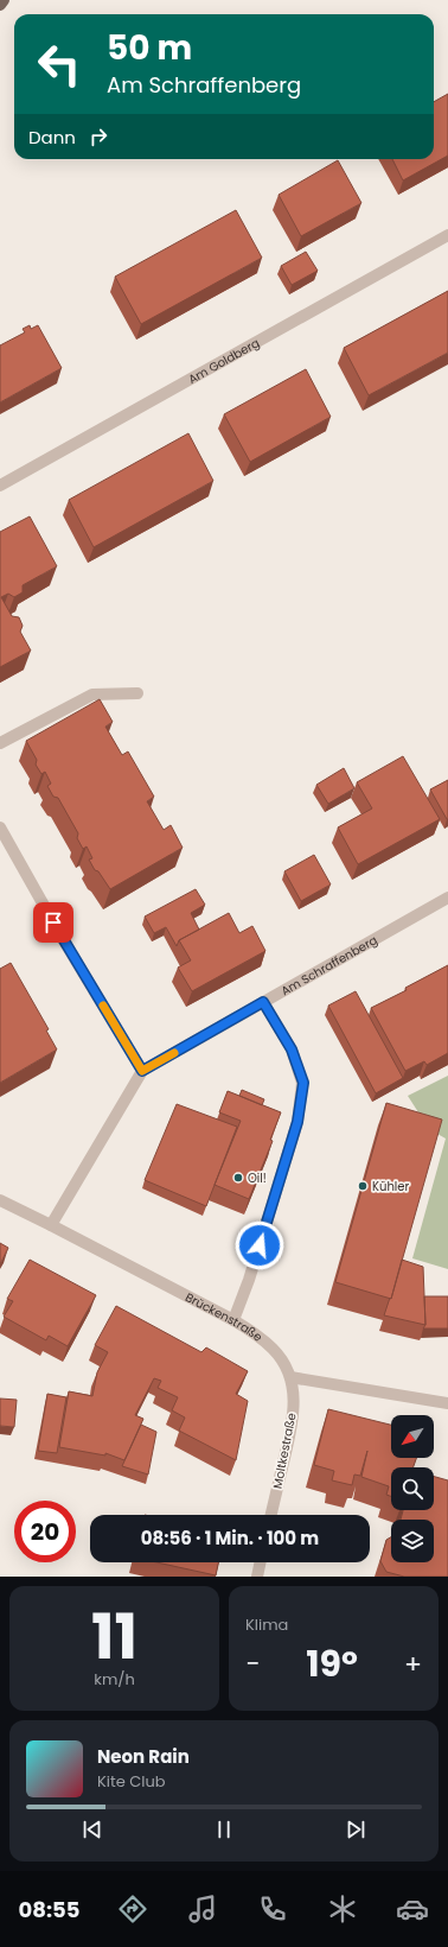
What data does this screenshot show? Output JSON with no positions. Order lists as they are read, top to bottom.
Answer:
{
  "streets": {
    "street": [
      "Am Goldberg",
      "Am Schraffenberg",
      "Brückenstraße",
      "Moltkestraße"
    ]
  },
  "crossings": [
    ["Am Schraffenberg", "Brückenstraße"],
    ["Brückenstraße", "Moltkestraße"]
  ],
  "places": ["Oil!", "Kühler"],
  "north": "bottom left",
  "page": {
    "turn": ["50 m", "Am Schraffenberg"],
    "then": "Dann",
    "limit": "20",
    "trip": "08:56 · 1 Min. · 100 m",
    "tile": [
      ["11", "km/h"],
      "Klima"
    ],
    "heat": ["−", "19°", "+"],
    "song": ["Neon Rain", "Kite Club"],
    "tabs": "08:55"
  }
}
